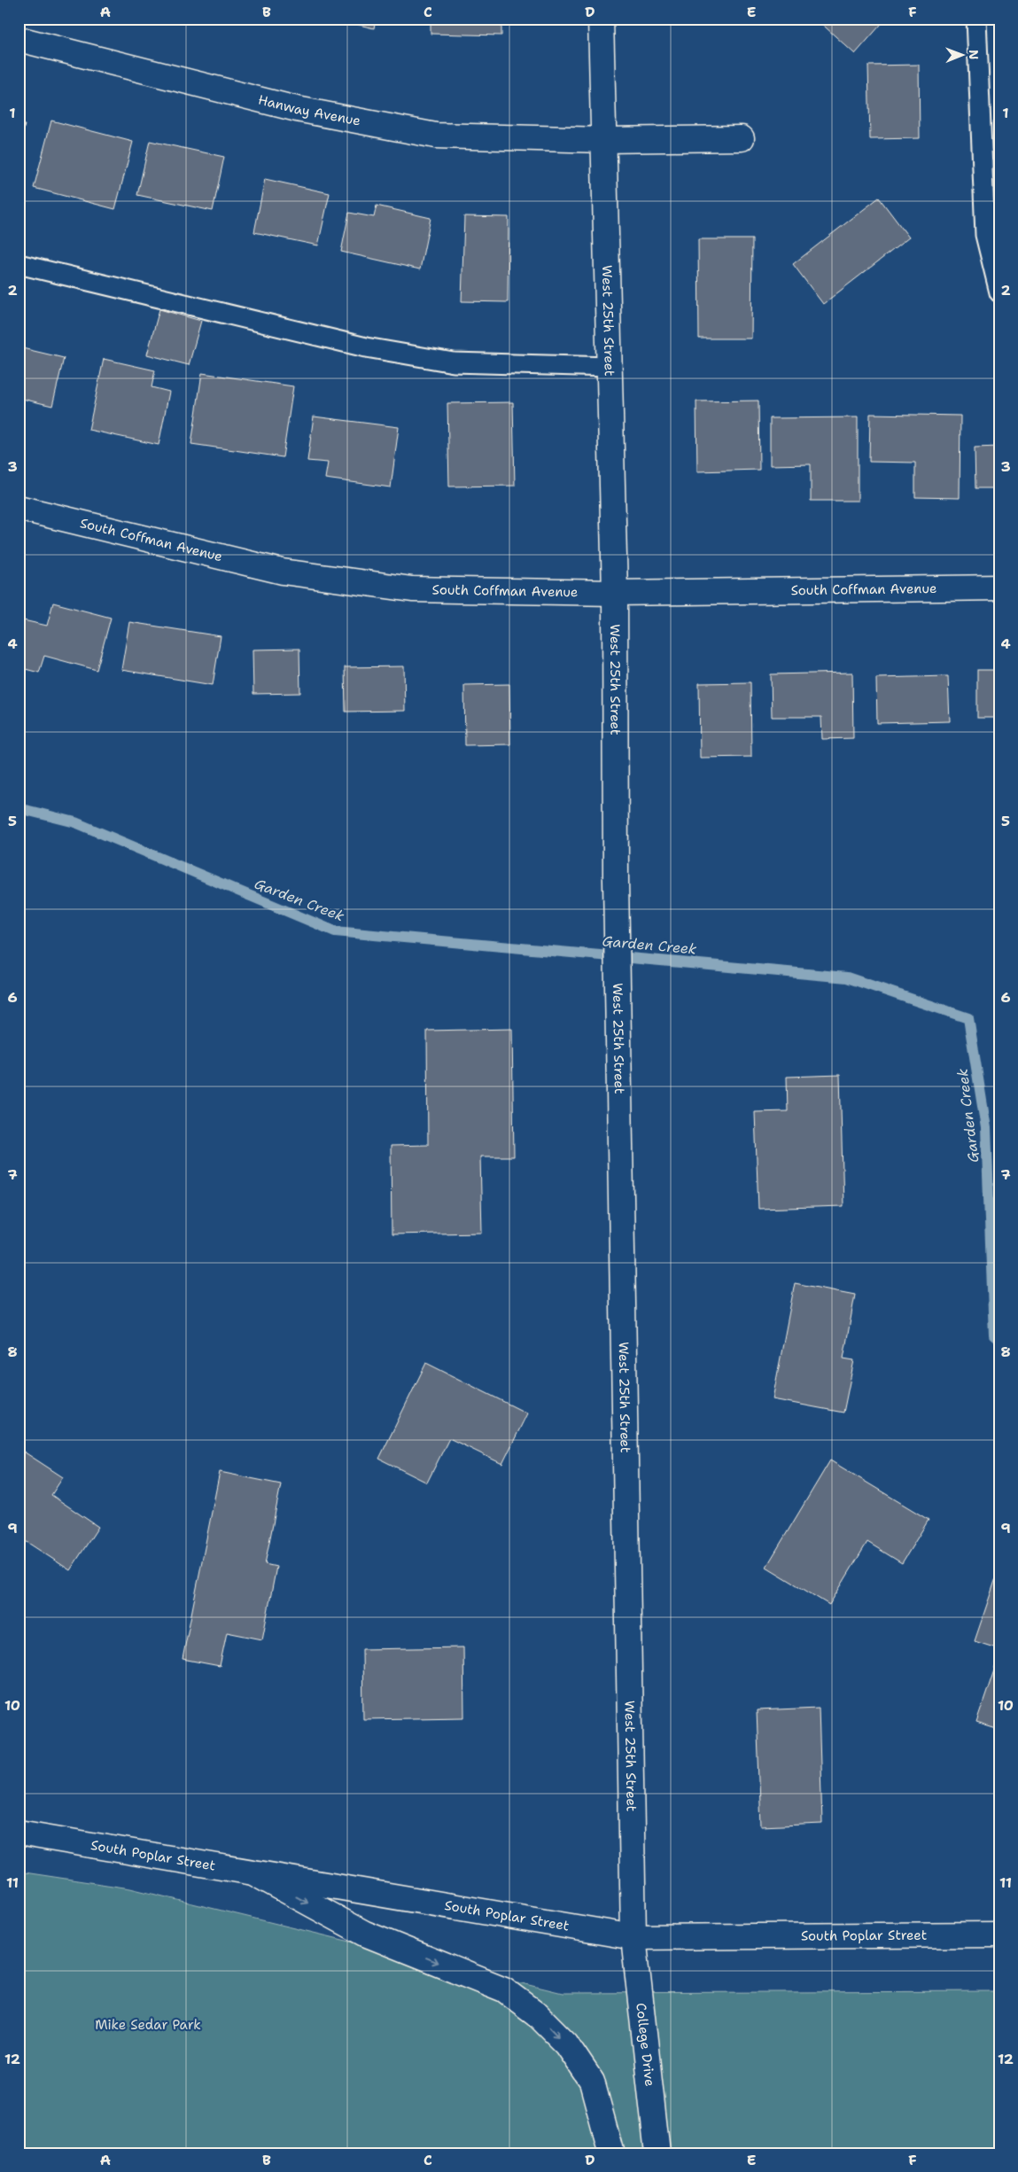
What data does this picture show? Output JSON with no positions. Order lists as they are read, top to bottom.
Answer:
{
  "streets": {
    "street": [
      "Hanway Avenue",
      "West 25th Street",
      "South Coffman Avenue",
      "South Poplar Street",
      "College Drive"
    ]
  },
  "crossings": [
    ["Hanway Avenue", "West 25th Street"],
    ["West 25th Street", "South Coffman Avenue"],
    ["West 25th Street", "South Poplar Street"],
    ["West 25th Street", "College Drive"],
    ["South Poplar Street", "College Drive"]
  ],
  "water": ["Garden Creek"],
  "parks": ["Mike Sedar Park"],
  "north": "right",
  "grid": {
    "columns": [
      "A",
      "B",
      "C",
      "D",
      "E",
      "F"
    ],
    "rows": [
      "1",
      "2",
      "3",
      "4",
      "5",
      "6",
      "7",
      "8",
      "9",
      "10",
      "11",
      "12"
    ]
  }
}
